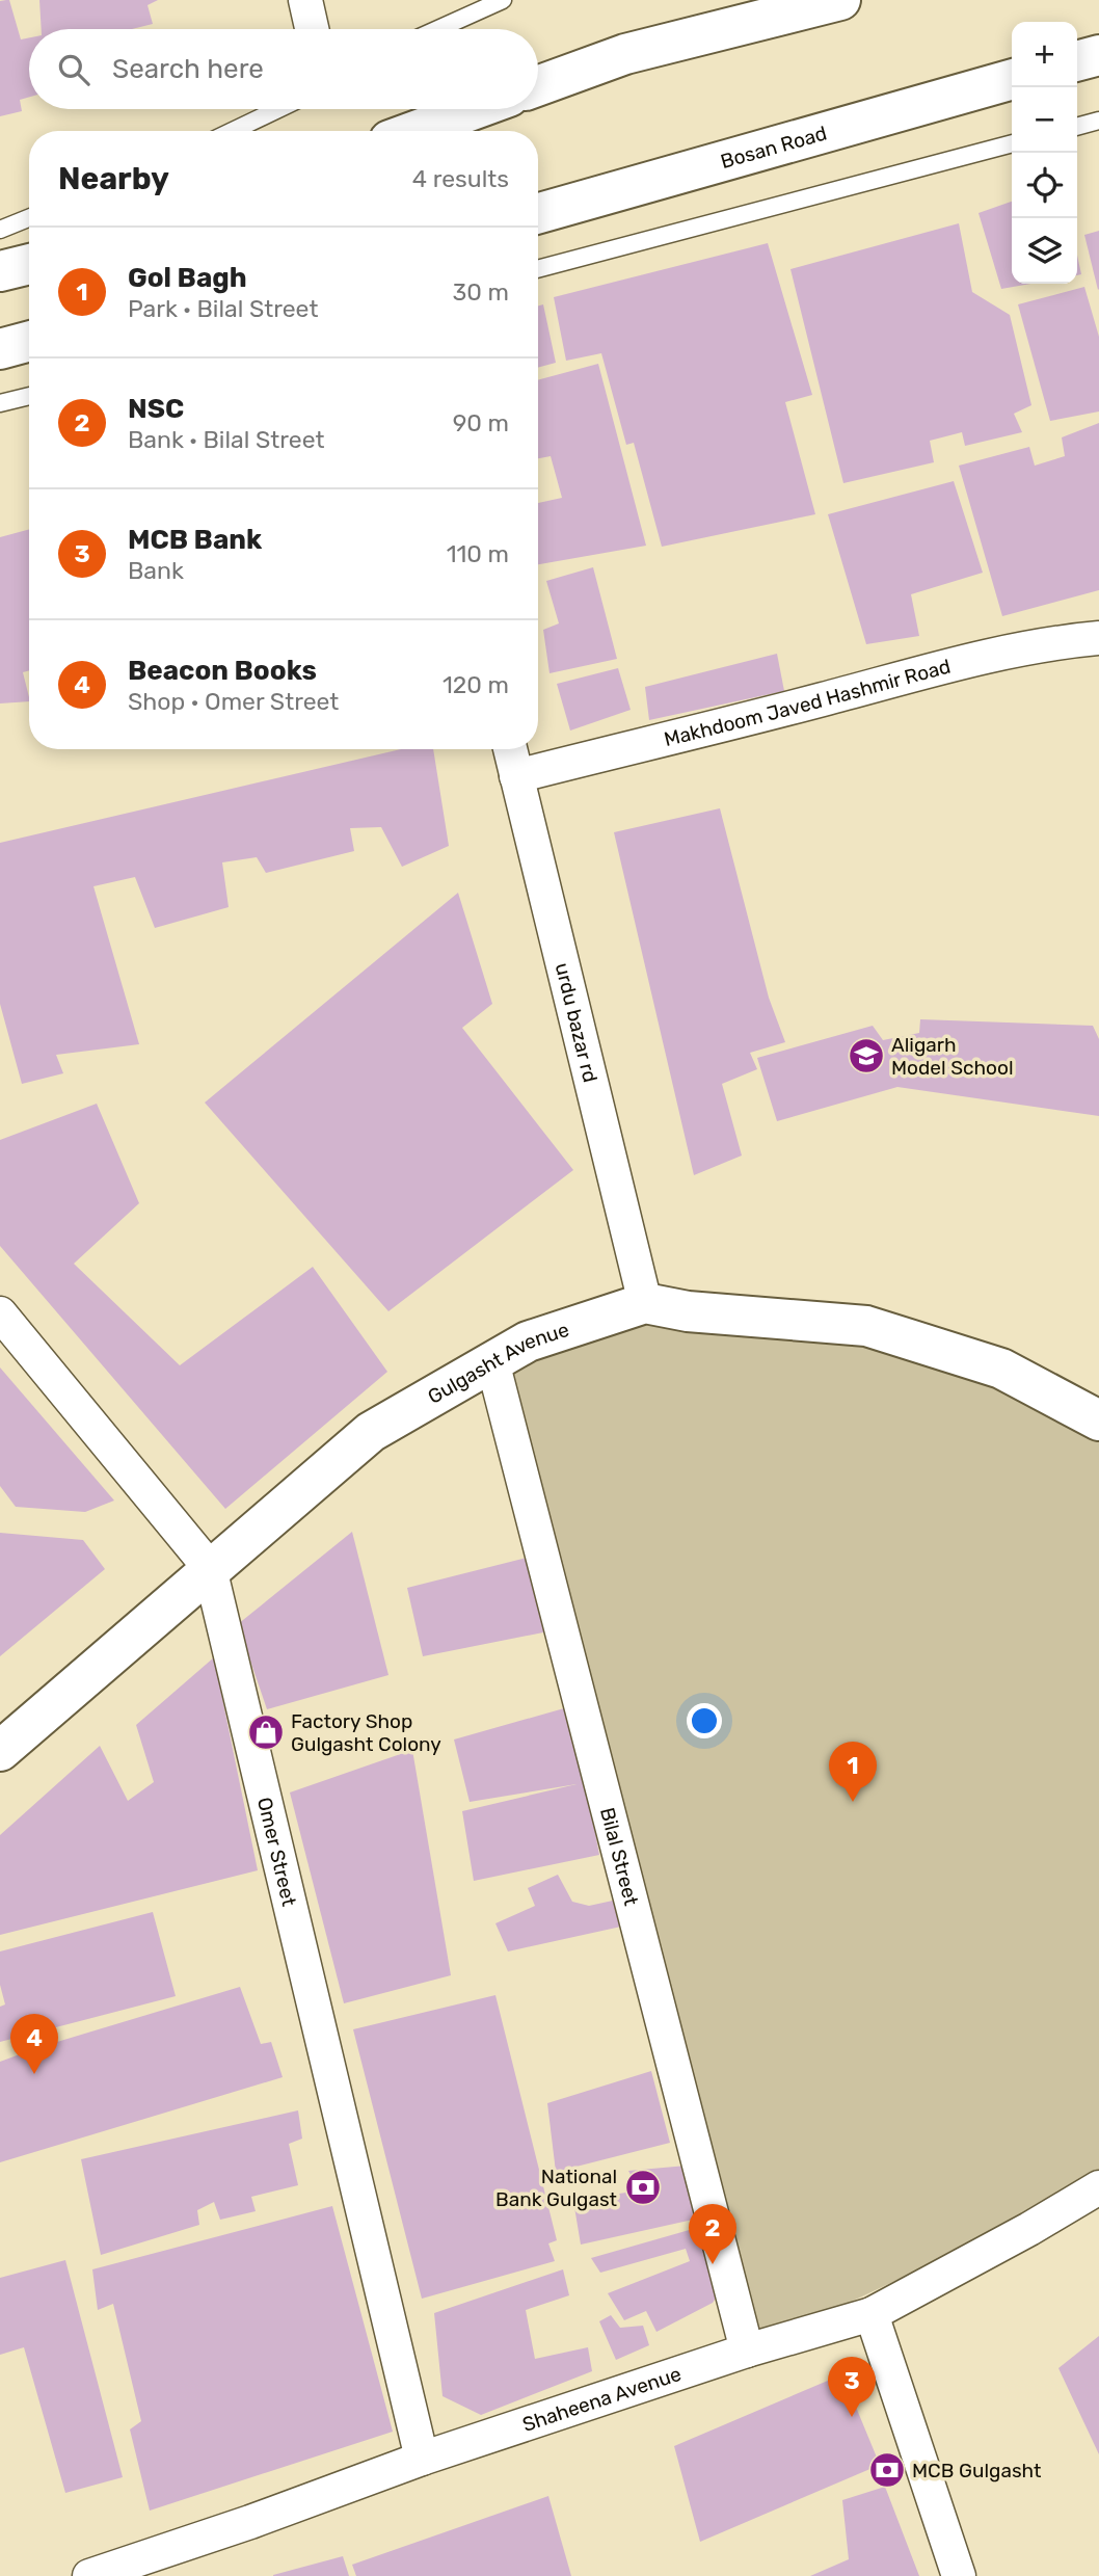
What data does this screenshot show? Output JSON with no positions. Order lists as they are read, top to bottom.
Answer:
{
  "streets": {
    "street": [
      "Bosan Road",
      "Makhdoom Javed Hashmir Road",
      "urdu bazar rd",
      "Gulgasht Avenue",
      "Omer Street",
      "Bilal Street",
      "Shaheena Avenue"
    ]
  },
  "crossings": [
    ["Makhdoom Javed Hashmir Road", "urdu bazar rd"],
    ["urdu bazar rd", "Gulgasht Avenue"],
    ["Gulgasht Avenue", "Omer Street"],
    ["Gulgasht Avenue", "Bilal Street"],
    ["Omer Street", "Shaheena Avenue"],
    ["Bilal Street", "Shaheena Avenue"]
  ],
  "places": {
    "school or university": ["Aligarh Model School"],
    "shop": ["Factory Shop Gulgasht Colony"],
    "bank": ["National Bank Gulgast", "MCB Gulgasht"]
  },
  "page": {
    "map_buttons": ["+", "−"],
    "search": "Search here",
    "heading": ["Nearby", "4 results"],
    "list": [
      {
        "mark": "1",
        "name": "Gol Bagh",
        "note": "Park · Bilal Street",
        "value": "30 m"
      },
      {
        "mark": "2",
        "name": "NSC",
        "note": "Bank · Bilal Street",
        "value": "90 m"
      },
      {
        "mark": "3",
        "name": "MCB Bank",
        "note": "Bank",
        "value": "110 m"
      },
      {
        "mark": "4",
        "name": "Beacon Books",
        "note": "Shop · Omer Street",
        "value": "120 m"
      }
    ],
    "pins": [
      "1",
      "4",
      "2",
      "3"
    ]
  }
}
